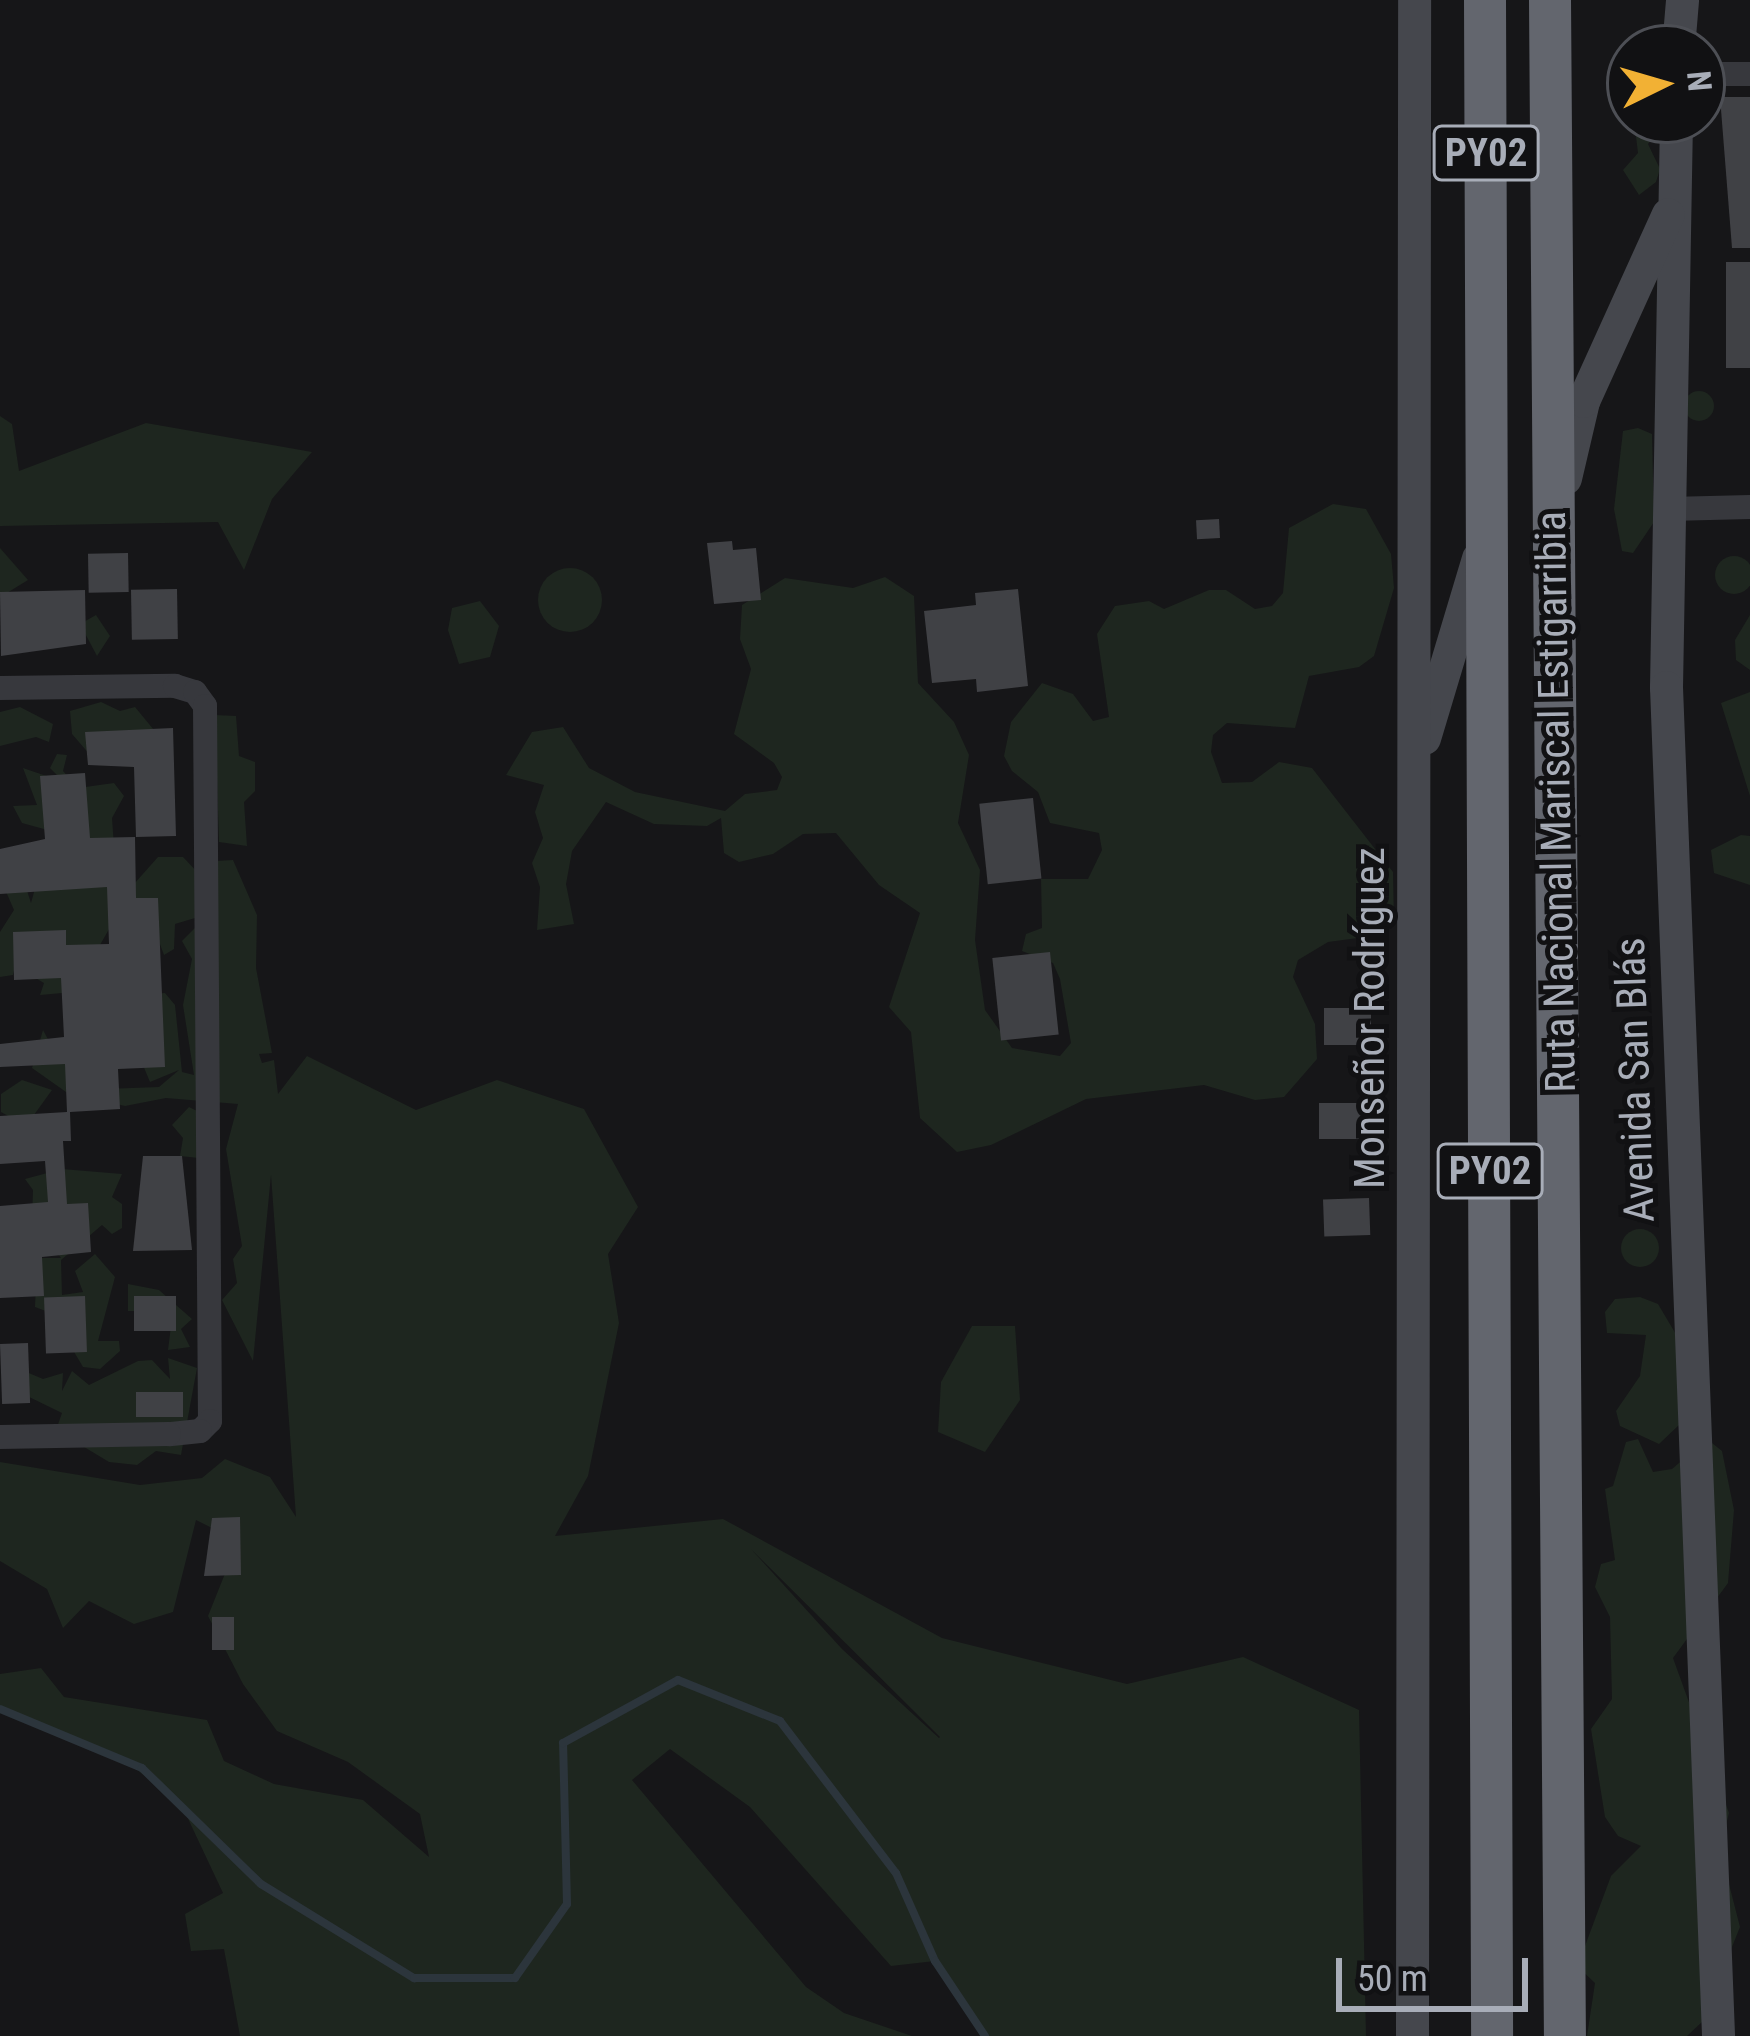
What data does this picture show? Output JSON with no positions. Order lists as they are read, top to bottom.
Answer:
{
  "streets": {
    "highway": ["PY02", "Ruta Nacional Mariscal Estigarribia"],
    "street": ["Monseñor Rodríguez", "Avenida San Blás"]
  },
  "scale_bar": "50 m",
  "north": "right"
}
